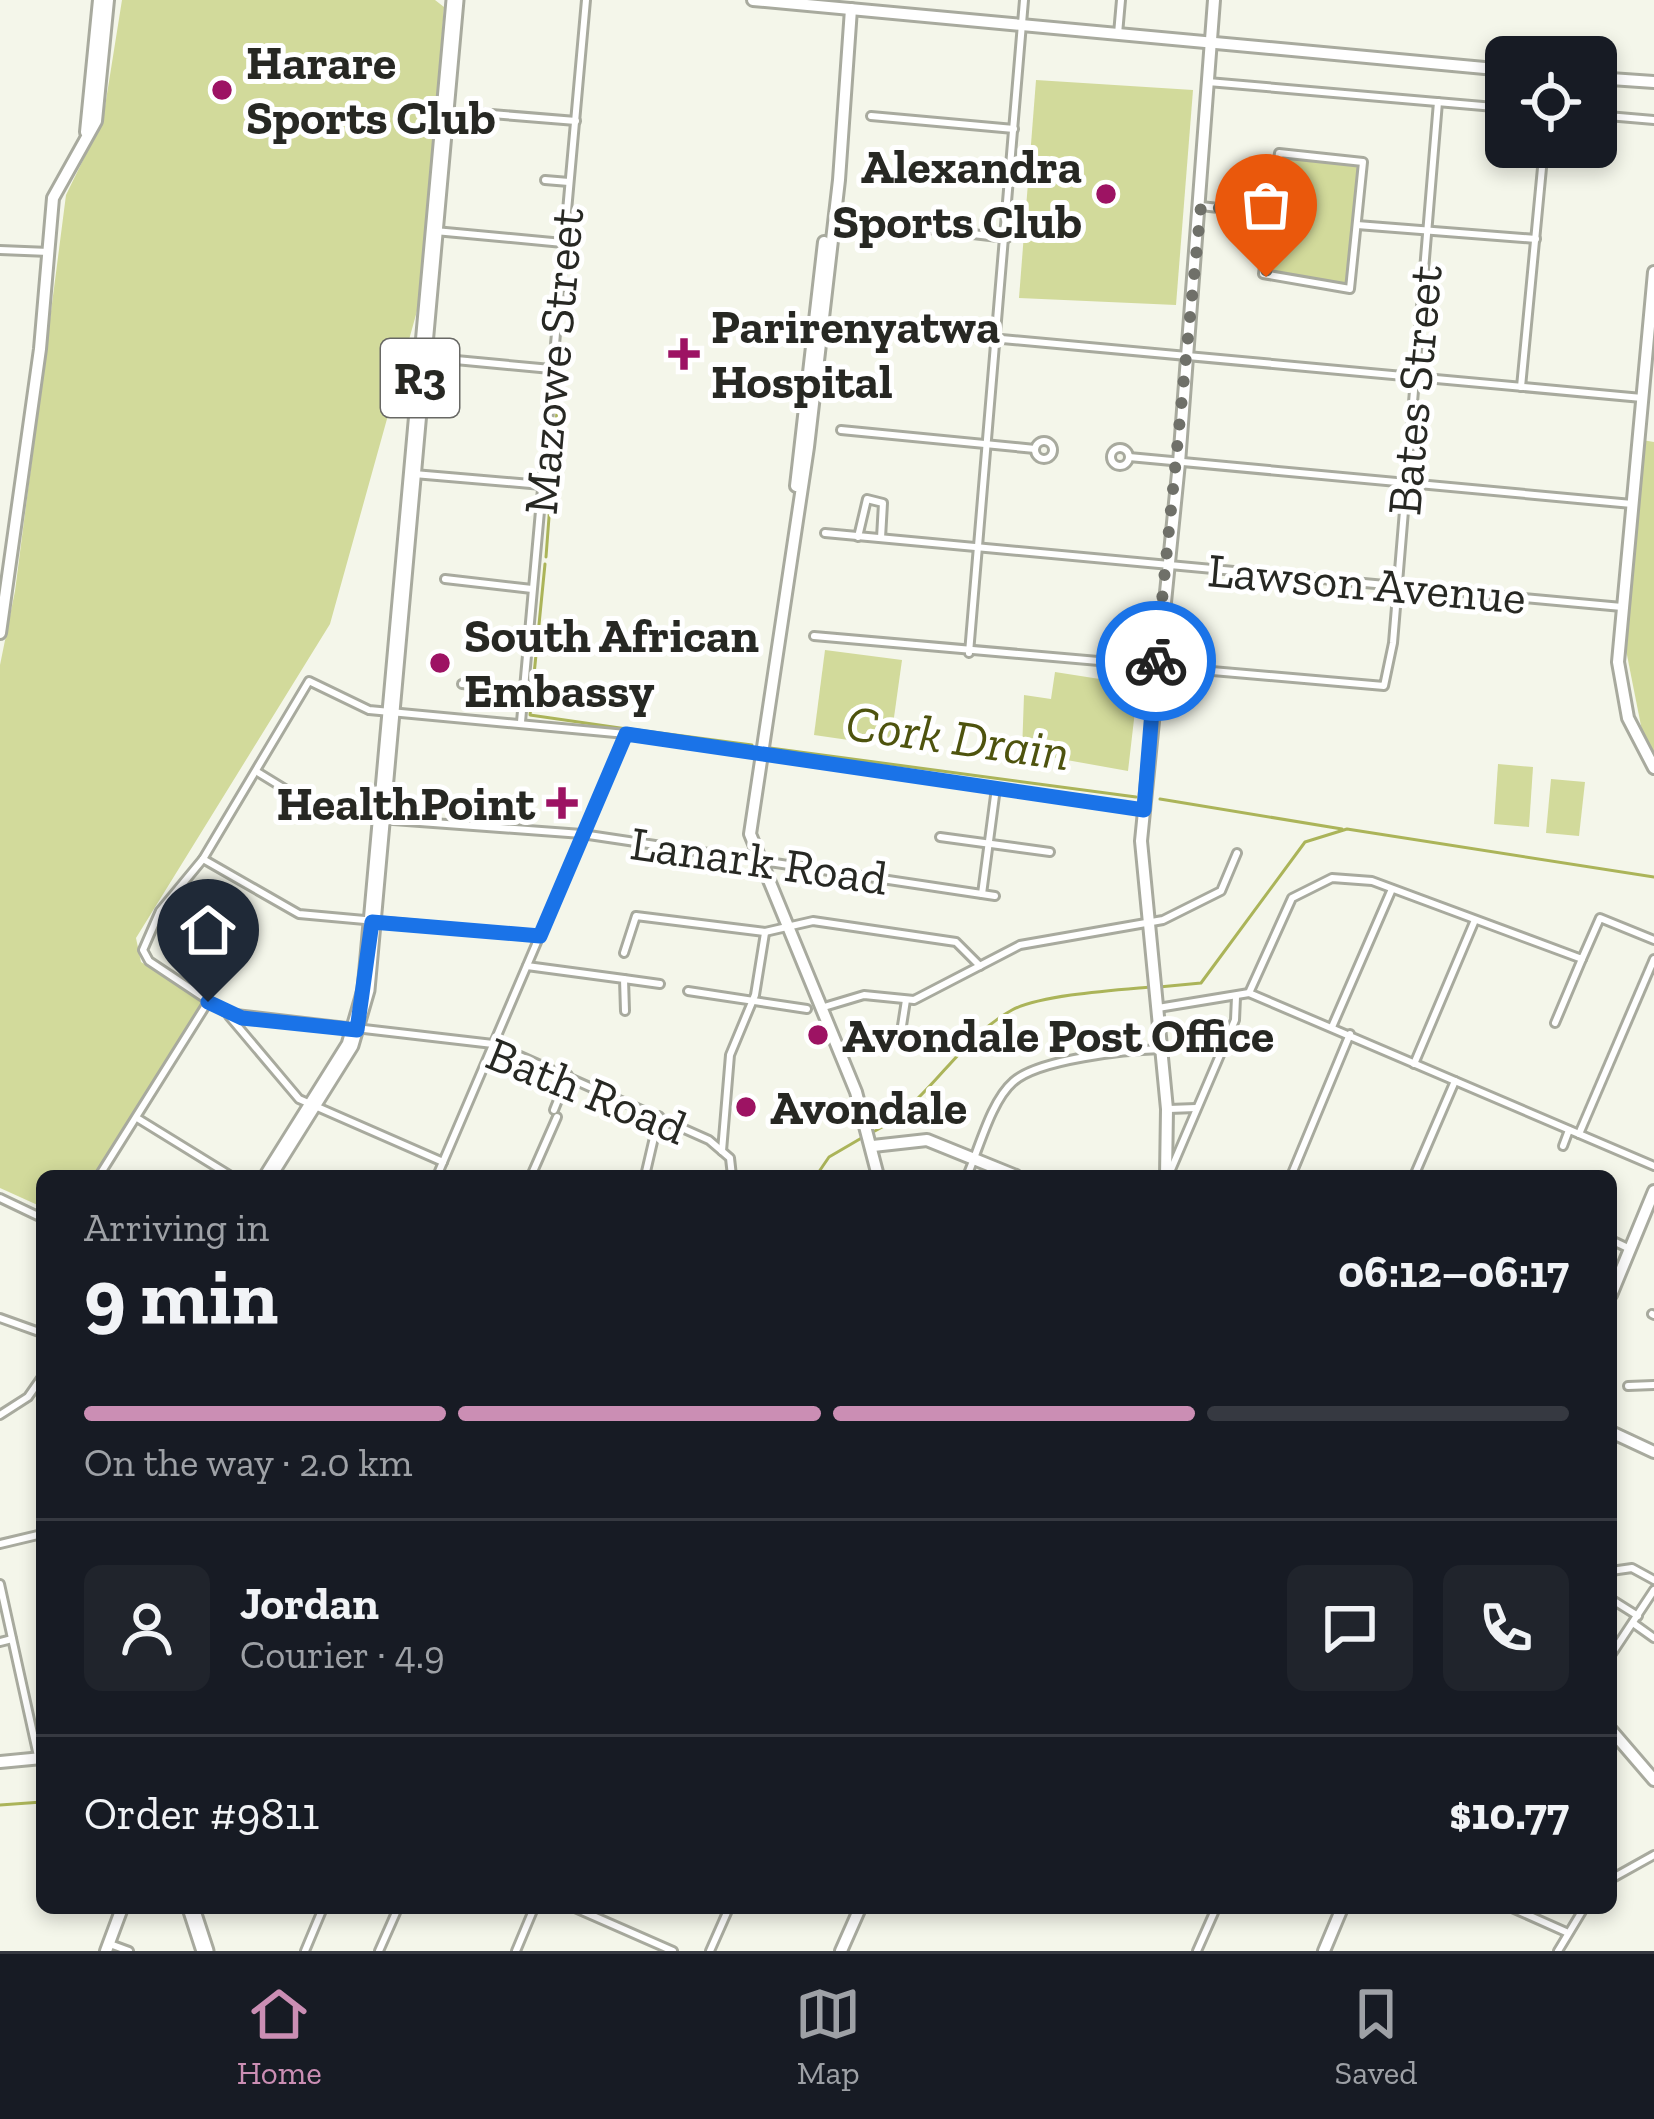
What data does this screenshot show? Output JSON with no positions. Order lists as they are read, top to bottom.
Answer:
{
  "streets": {
    "highway": ["R3"],
    "street": [
      "Mazowe Street",
      "Bates Street",
      "Lawson Avenue",
      "Lanark Road",
      "Bath Road"
    ]
  },
  "crossings": [
    ["R3", "Lanark Road"],
    ["R3", "Bath Road"],
    ["Bates Street", "Lawson Avenue"]
  ],
  "water": ["Cork Drain"],
  "places": {
    "other": [
      "Harare Sports Club",
      "Alexandra Sports Club",
      "South African Embassy",
      "Avondale Post Office",
      "Avondale"
    ],
    "health": ["Parirenyatwa Hospital", "HealthPoint"]
  },
  "page": {
    "heading": ["9 min", "Arriving in", "06:12–06:17"],
    "panel": [
      "Jordan",
      "Courier · 4.9",
      "Order #9811",
      "$10.77"
    ],
    "bar": "On the way · 2.0 km",
    "tabs": ["Home", "Map", "Saved"]
  }
}
